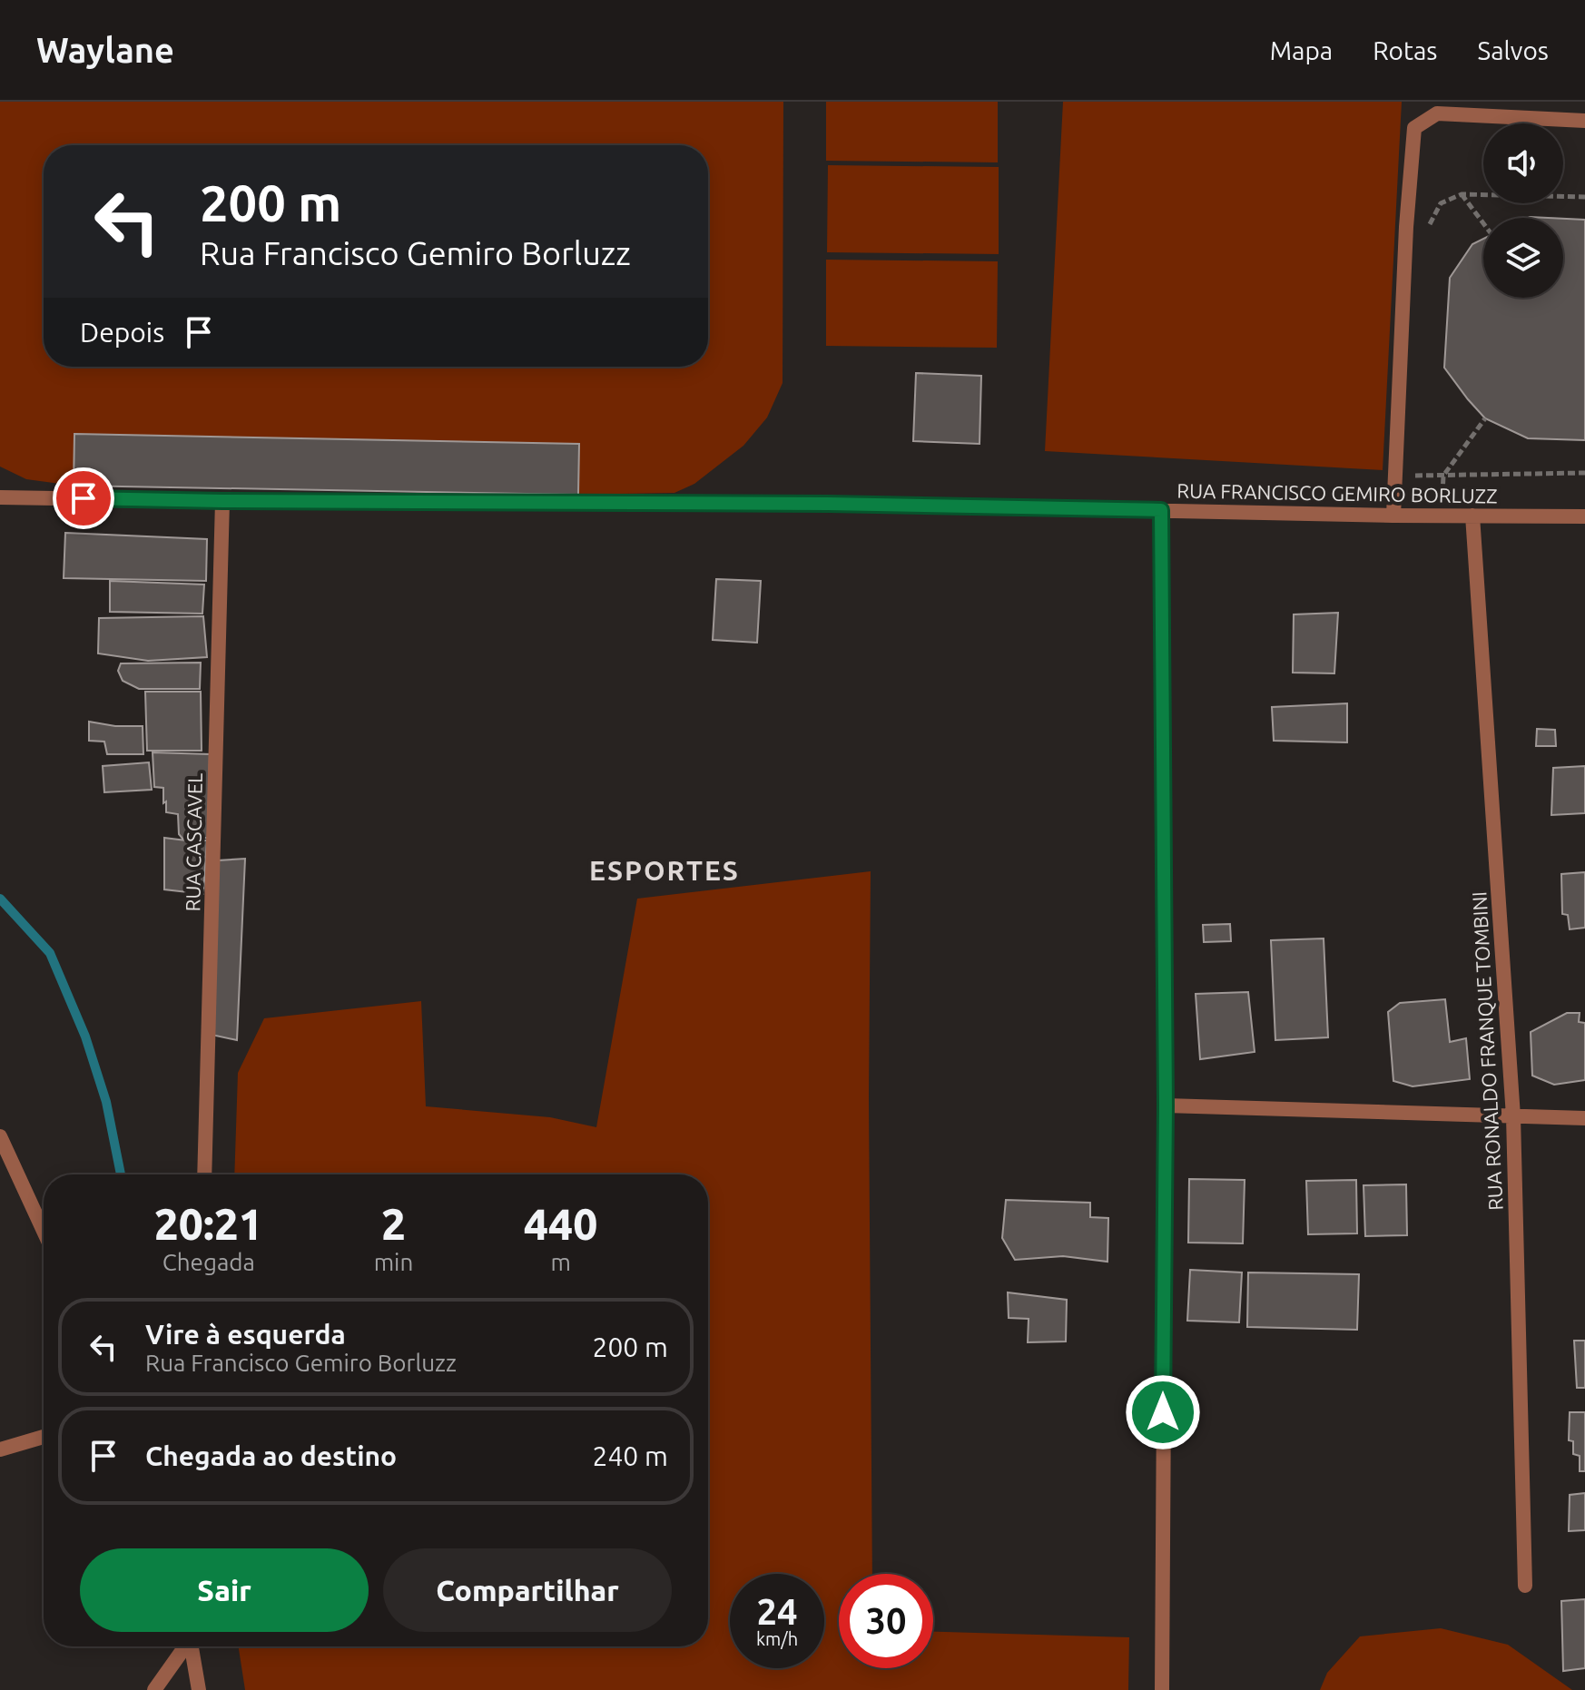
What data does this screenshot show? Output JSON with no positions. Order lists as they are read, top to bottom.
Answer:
{
  "streets": {
    "street": ["RUA FRANCISCO GEMIRO BORLUZZ", "RUA CASCAVEL", "RUA RONALDO FRANQUE TOMBINI"]
  },
  "crossings": [
    ["RUA FRANCISCO GEMIRO BORLUZZ", "RUA CASCAVEL"],
    ["RUA FRANCISCO GEMIRO BORLUZZ", "RUA RONALDO FRANQUE TOMBINI"]
  ],
  "districts": ["ESPORTES"],
  "page": {
    "header": "Waylane",
    "nav": ["Mapa", "Rotas", "Salvos"],
    "turn": ["200 m", "Rua Francisco Gemiro Borluzz"],
    "then": "Depois",
    "eta": [
      "20:21",
      "Chegada",
      "2",
      "min",
      "440",
      "m"
    ],
    "list": [
      {
        "name": "Vire à esquerda",
        "note": "Rua Francisco Gemiro Borluzz",
        "value": "200 m"
      },
      {
        "name": "Chegada ao destino",
        "value": "240 m"
      }
    ],
    "buttons": ["Sair", "Compartilhar"],
    "speed": "24 km/h",
    "limit": "30"
  }
}
